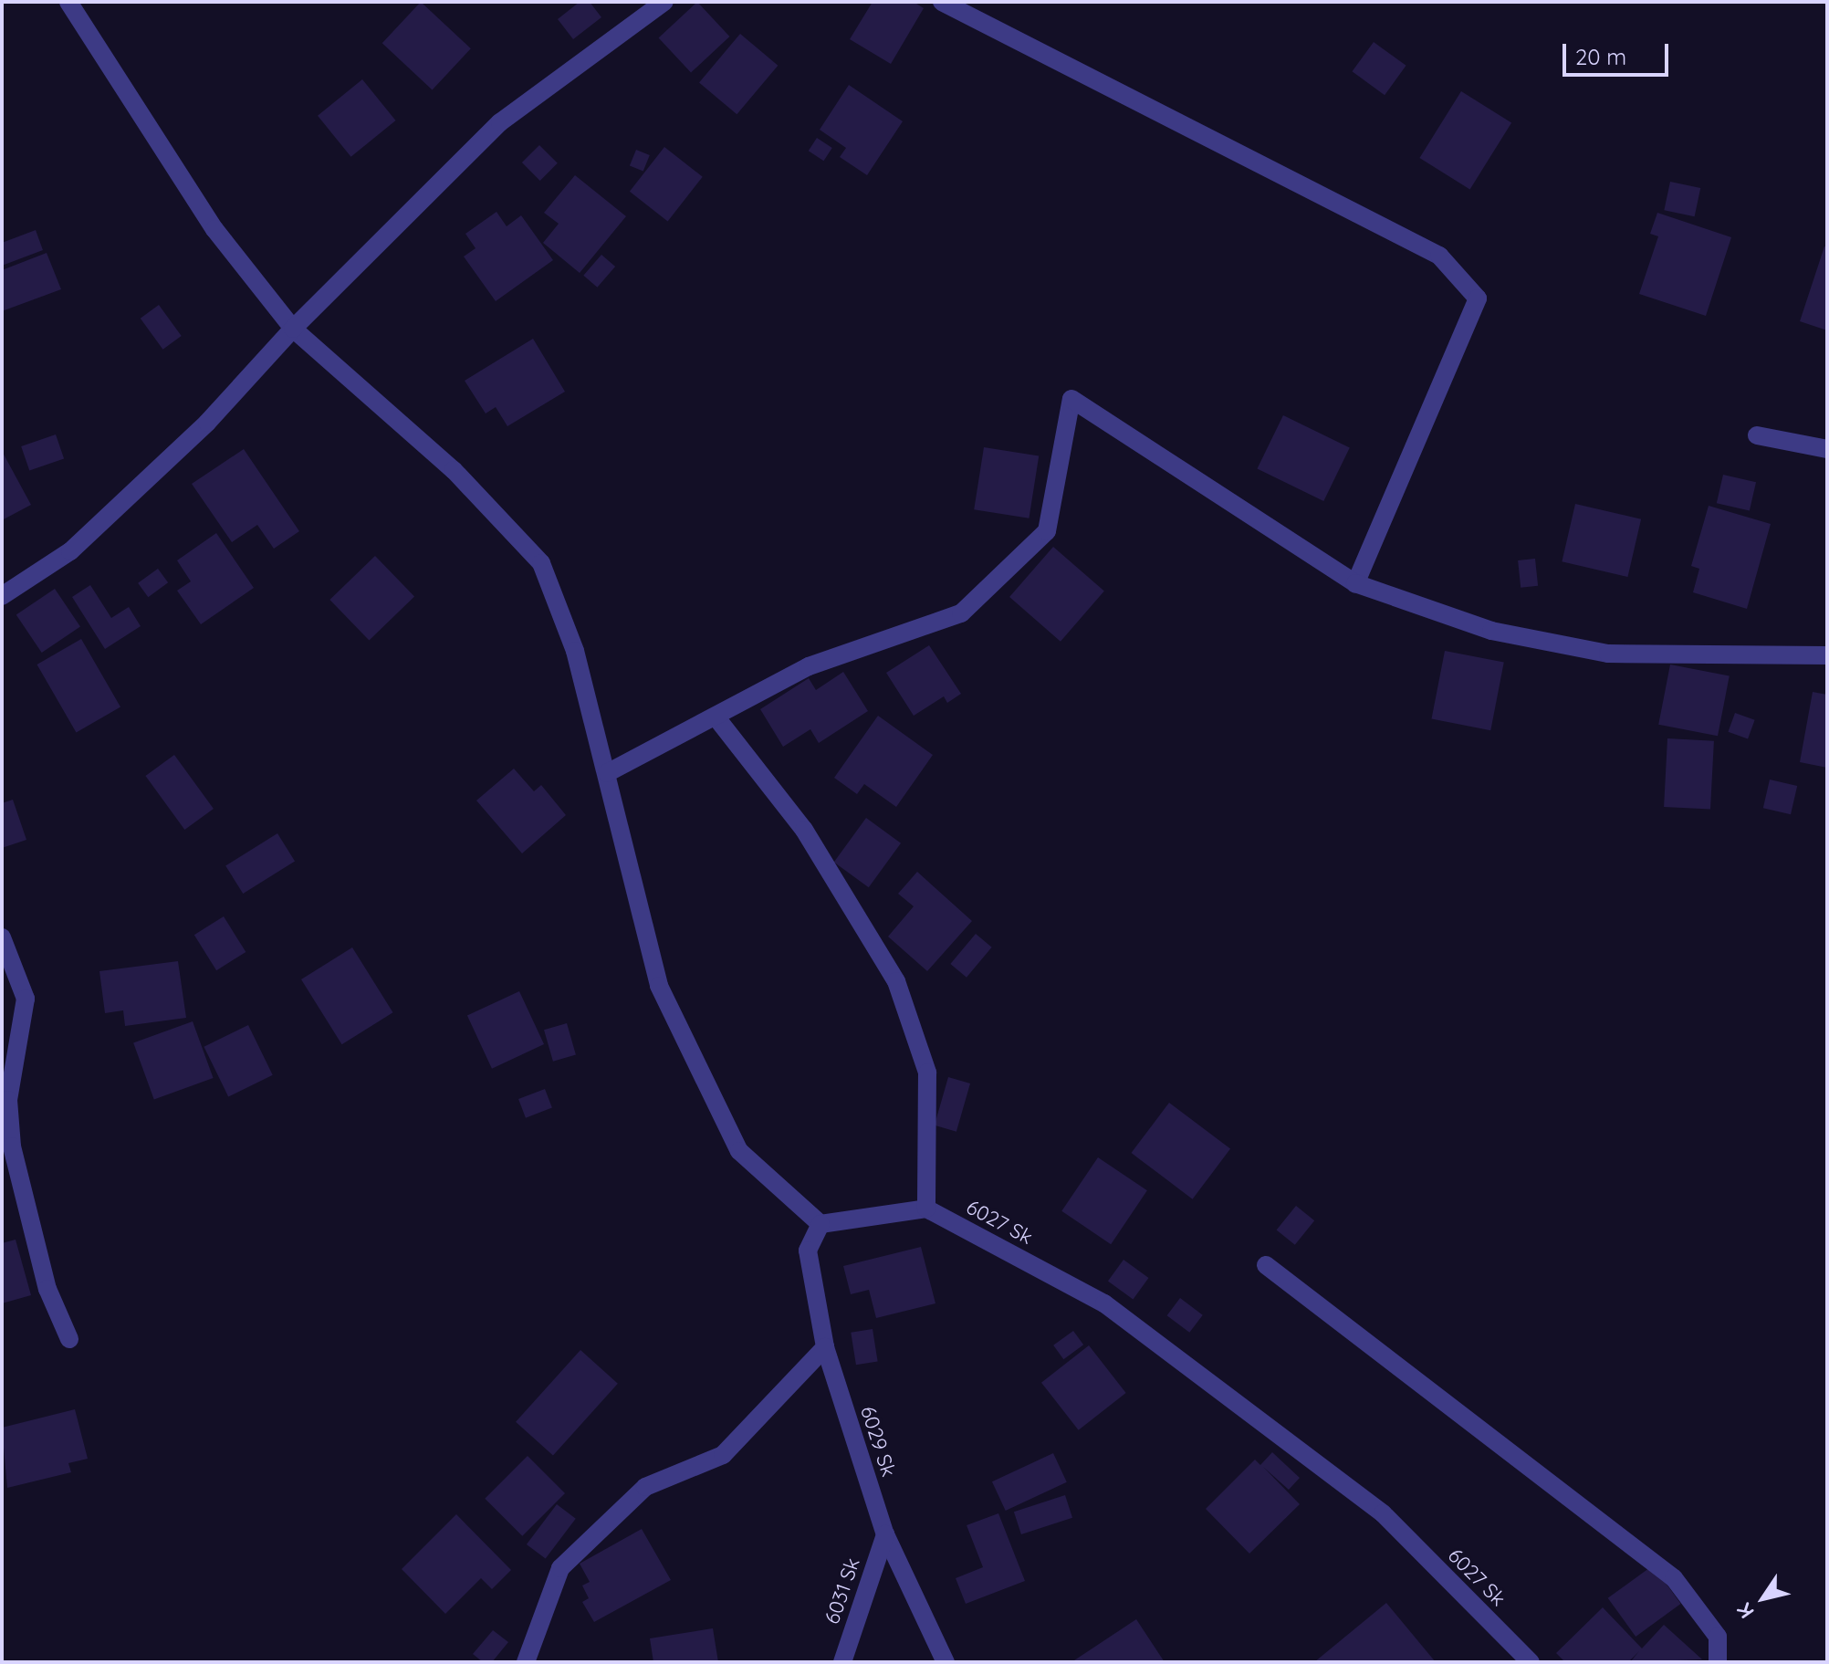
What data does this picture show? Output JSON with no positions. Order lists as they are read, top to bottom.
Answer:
{
  "streets": {
    "street": ["6027 Sk", "6029 Sk", "6031 Sk"]
  },
  "crossings": [
    ["6029 Sk", "6031 Sk"]
  ],
  "scale_bar": "20 m",
  "north": "bottom left"
}
